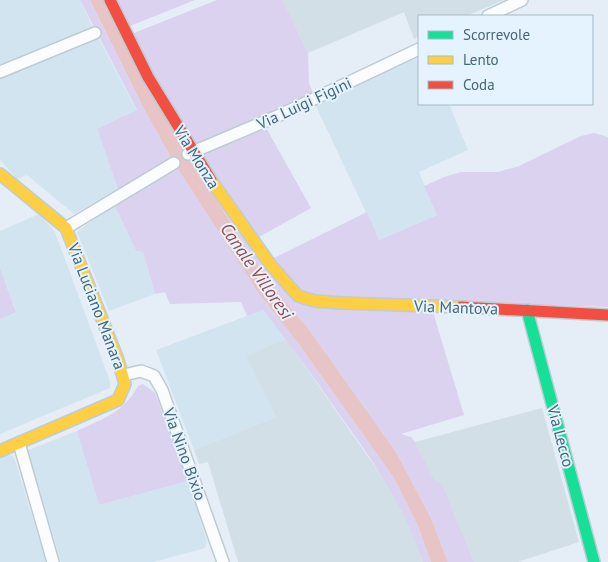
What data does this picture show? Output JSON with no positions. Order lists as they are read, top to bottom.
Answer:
{
  "streets": {
    "street": [
      "Via Luigi Figini",
      "Via Monza",
      "Via Luciano Manara",
      "Via Mantova",
      "Via Lecco",
      "Via Nino Bixio"
    ]
  },
  "crossings": [
    ["Via Luigi Figini", "Via Monza"],
    ["Via Monza", "Via Mantova"],
    ["Via Luciano Manara", "Via Nino Bixio"],
    ["Via Mantova", "Via Lecco"]
  ],
  "water": ["Canale Villoresi"],
  "legend": ["Scorrevole", "Lento", "Coda"]
}
